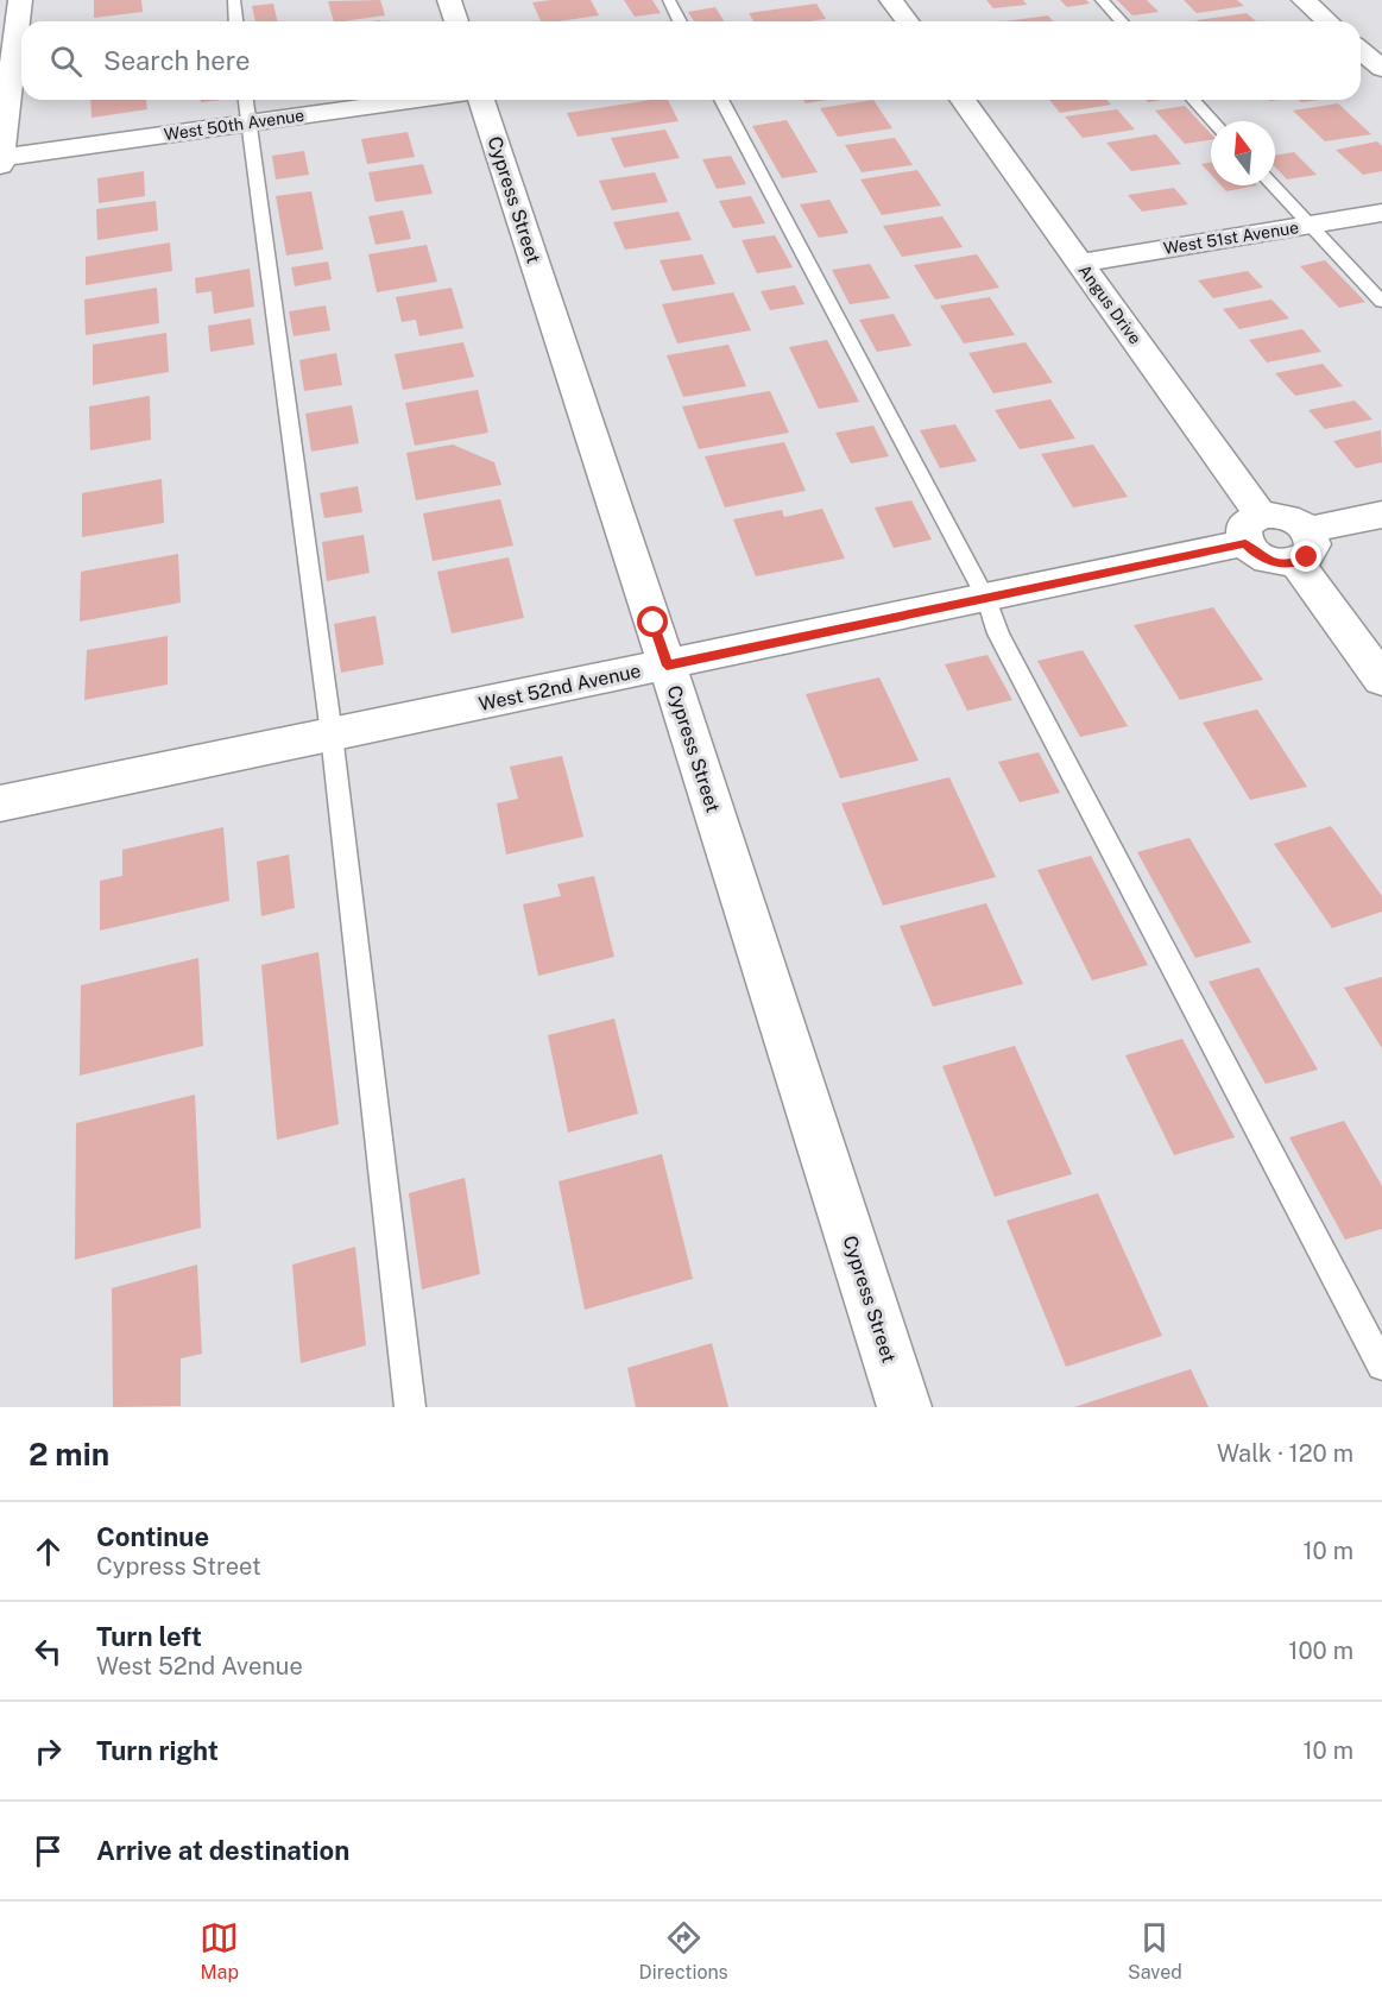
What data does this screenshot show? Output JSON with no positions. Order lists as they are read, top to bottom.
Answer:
{
  "streets": {
    "street": [
      "West 50th Avenue",
      "Cypress Street",
      "West 51st Avenue",
      "Angus Drive",
      "West 52nd Avenue"
    ]
  },
  "crossings": [
    ["Cypress Street", "West 52nd Avenue"],
    ["West 51st Avenue", "Angus Drive"],
    ["Angus Drive", "West 52nd Avenue"]
  ],
  "north": "top",
  "page": {
    "search": "Search here",
    "heading": ["2 min", "Walk · 120 m"],
    "list": [
      ["Continue", "Cypress Street", "10 m"],
      ["Turn left", "West 52nd Avenue", "100 m"],
      ["Turn right", "10 m"],
      "Arrive at destination"
    ],
    "nav": ["Map", "Directions", "Saved"]
  }
}
